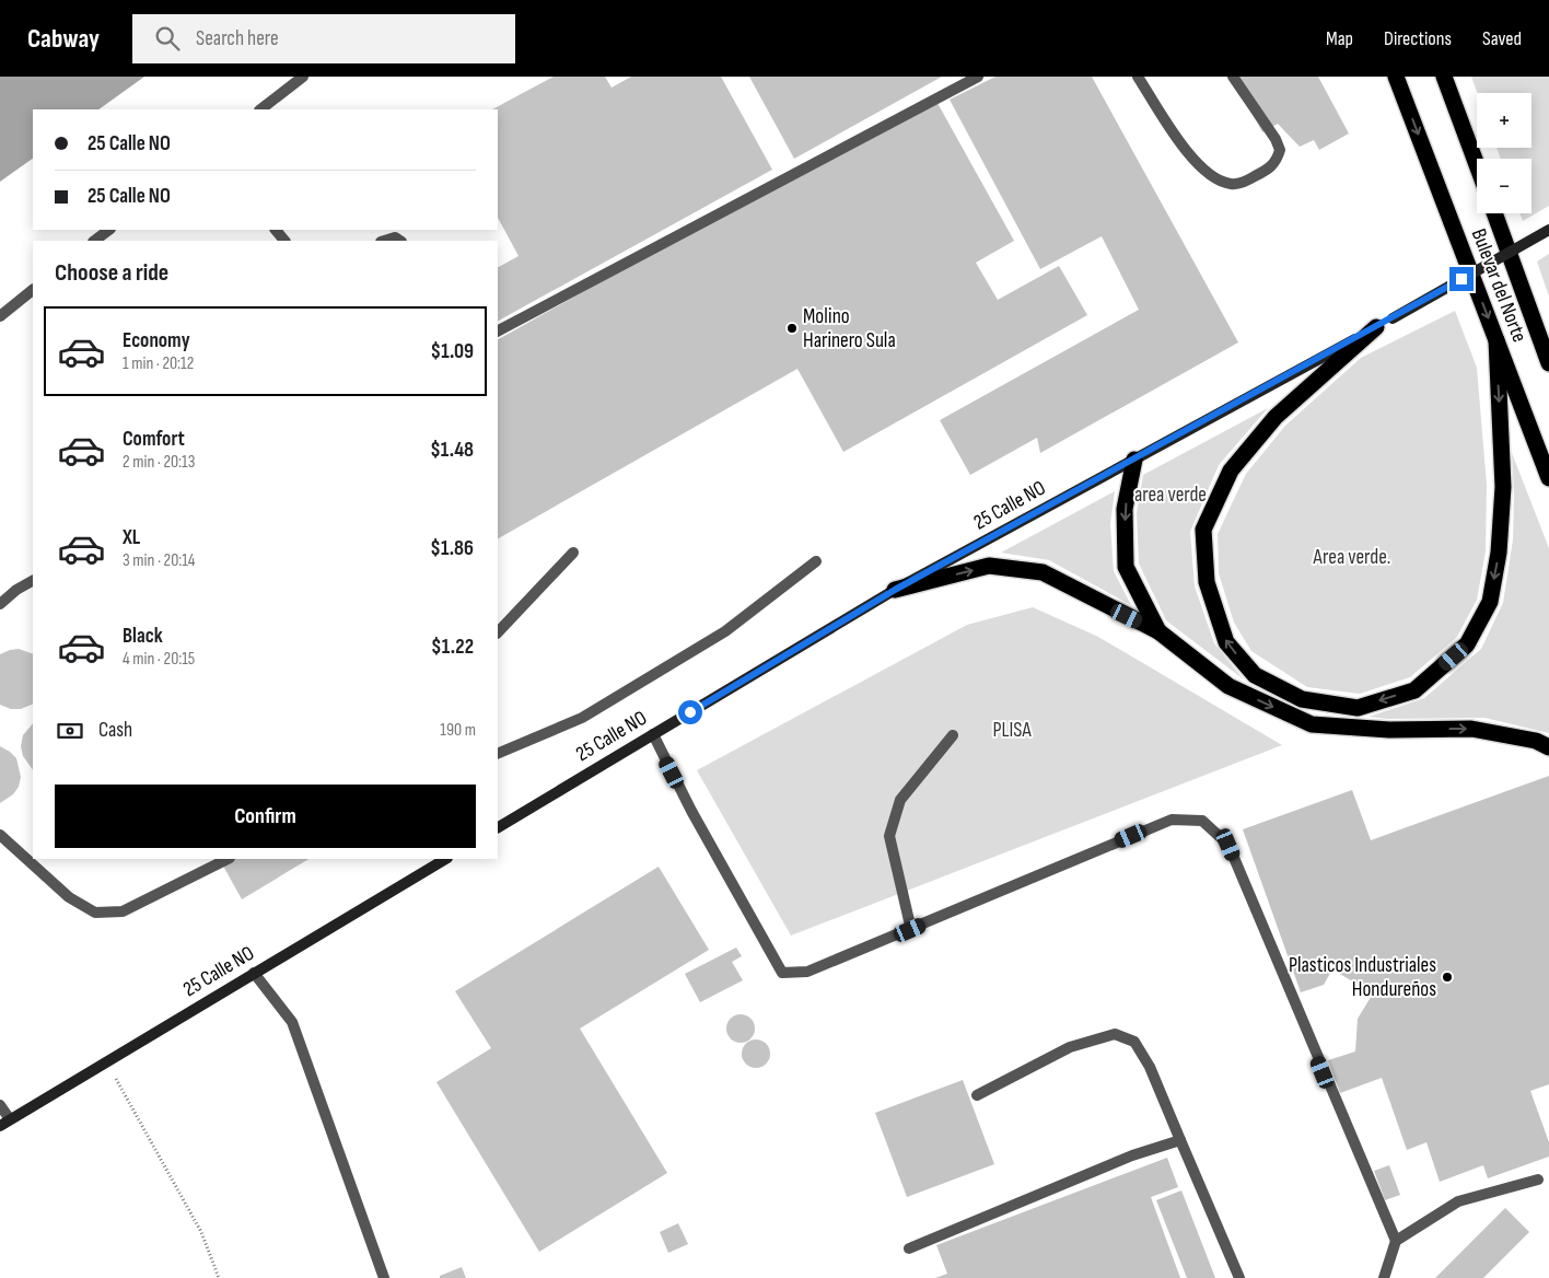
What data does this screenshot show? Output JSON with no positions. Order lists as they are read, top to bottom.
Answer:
{
  "streets": {
    "highway": ["Bulevar del Norte"],
    "main road": ["25 Calle NO"]
  },
  "parks": ["area verde", "Area verde.", "PLISA"],
  "places": ["Molino Harinero Sula", "Plasticos Industriales Hondureños"],
  "page": {
    "header": "Cabway",
    "search": "Search here",
    "nav": ["Map", "Directions", "Saved"],
    "map_buttons": ["+", "−"],
    "banner": ["25 Calle NO", "25 Calle NO"],
    "heading": "Choose a ride",
    "list": [
      {
        "name": "Economy",
        "note": "1 min · 20:12",
        "value": "$1.09"
      },
      {
        "name": "Comfort",
        "note": "2 min · 20:13",
        "value": "$1.48"
      },
      {
        "name": "XL",
        "note": "3 min · 20:14",
        "value": "$1.86"
      },
      {
        "name": "Black",
        "note": "4 min · 20:15",
        "value": "$1.22"
      }
    ],
    "pay": ["Cash", "190 m"],
    "buttons": "Confirm"
  }
}
